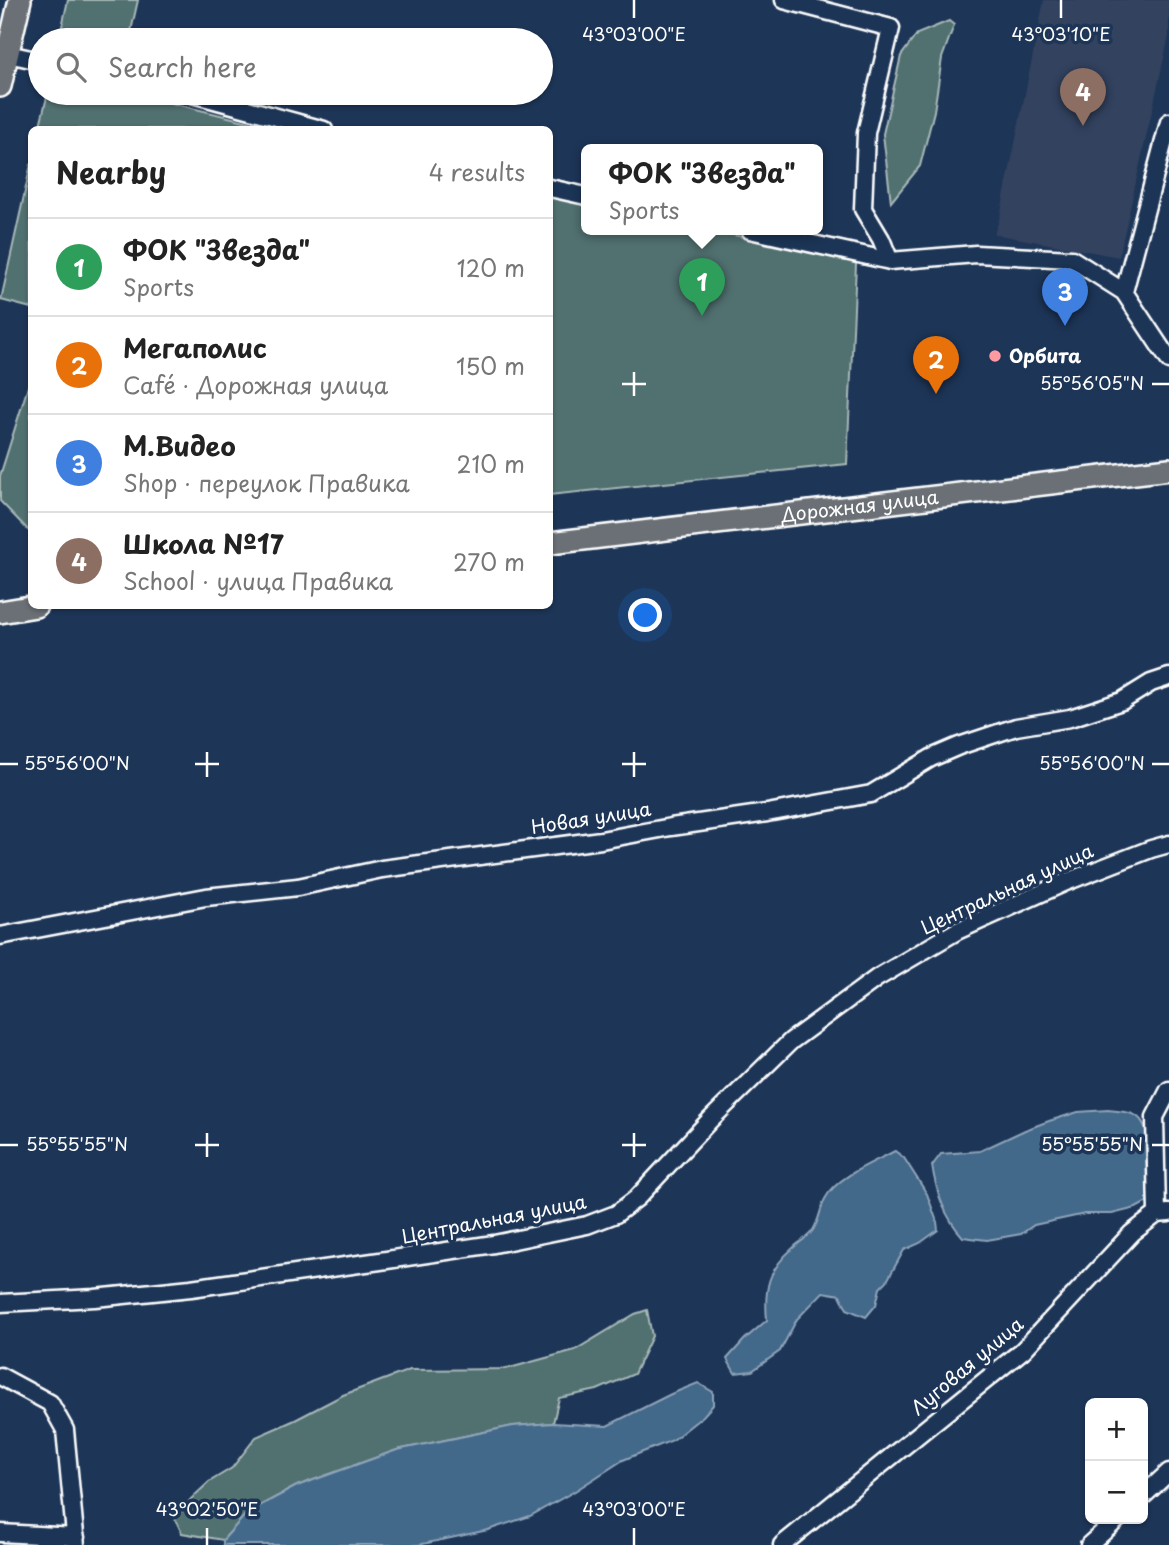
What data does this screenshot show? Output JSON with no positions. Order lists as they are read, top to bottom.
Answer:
{
  "streets": {
    "main road": ["Дорожная улица"],
    "street": ["Новая улица", "Центральная улица", "Луговая улица"]
  },
  "places": ["Орбита"],
  "page": {
    "search": "Search here",
    "pins": [
      "4",
      "1",
      "3",
      "2"
    ],
    "heading": ["Nearby", "4 results"],
    "popup": ["ФОК \"Звезда\"", "Sports"],
    "list": [
      {
        "mark": "1",
        "name": "ФОК \"Звезда\"",
        "note": "Sports",
        "value": "120 m"
      },
      {
        "mark": "2",
        "name": "Мегаполис",
        "note": "Café · Дорожная улица",
        "value": "150 m"
      },
      {
        "mark": "3",
        "name": "М.Видео",
        "note": "Shop · переулок Правика",
        "value": "210 m"
      },
      {
        "mark": "4",
        "name": "Школа №17",
        "note": "School · улица Правика",
        "value": "270 m"
      }
    ],
    "map_buttons": ["+", "−"]
  },
  "coordinates": [
    "43°03'00\"E",
    "43°03'10\"E",
    "55°56'05\"N",
    "55°56'00\"N",
    "55°55'55\"N",
    "43°02'50\"E"
  ]
}
